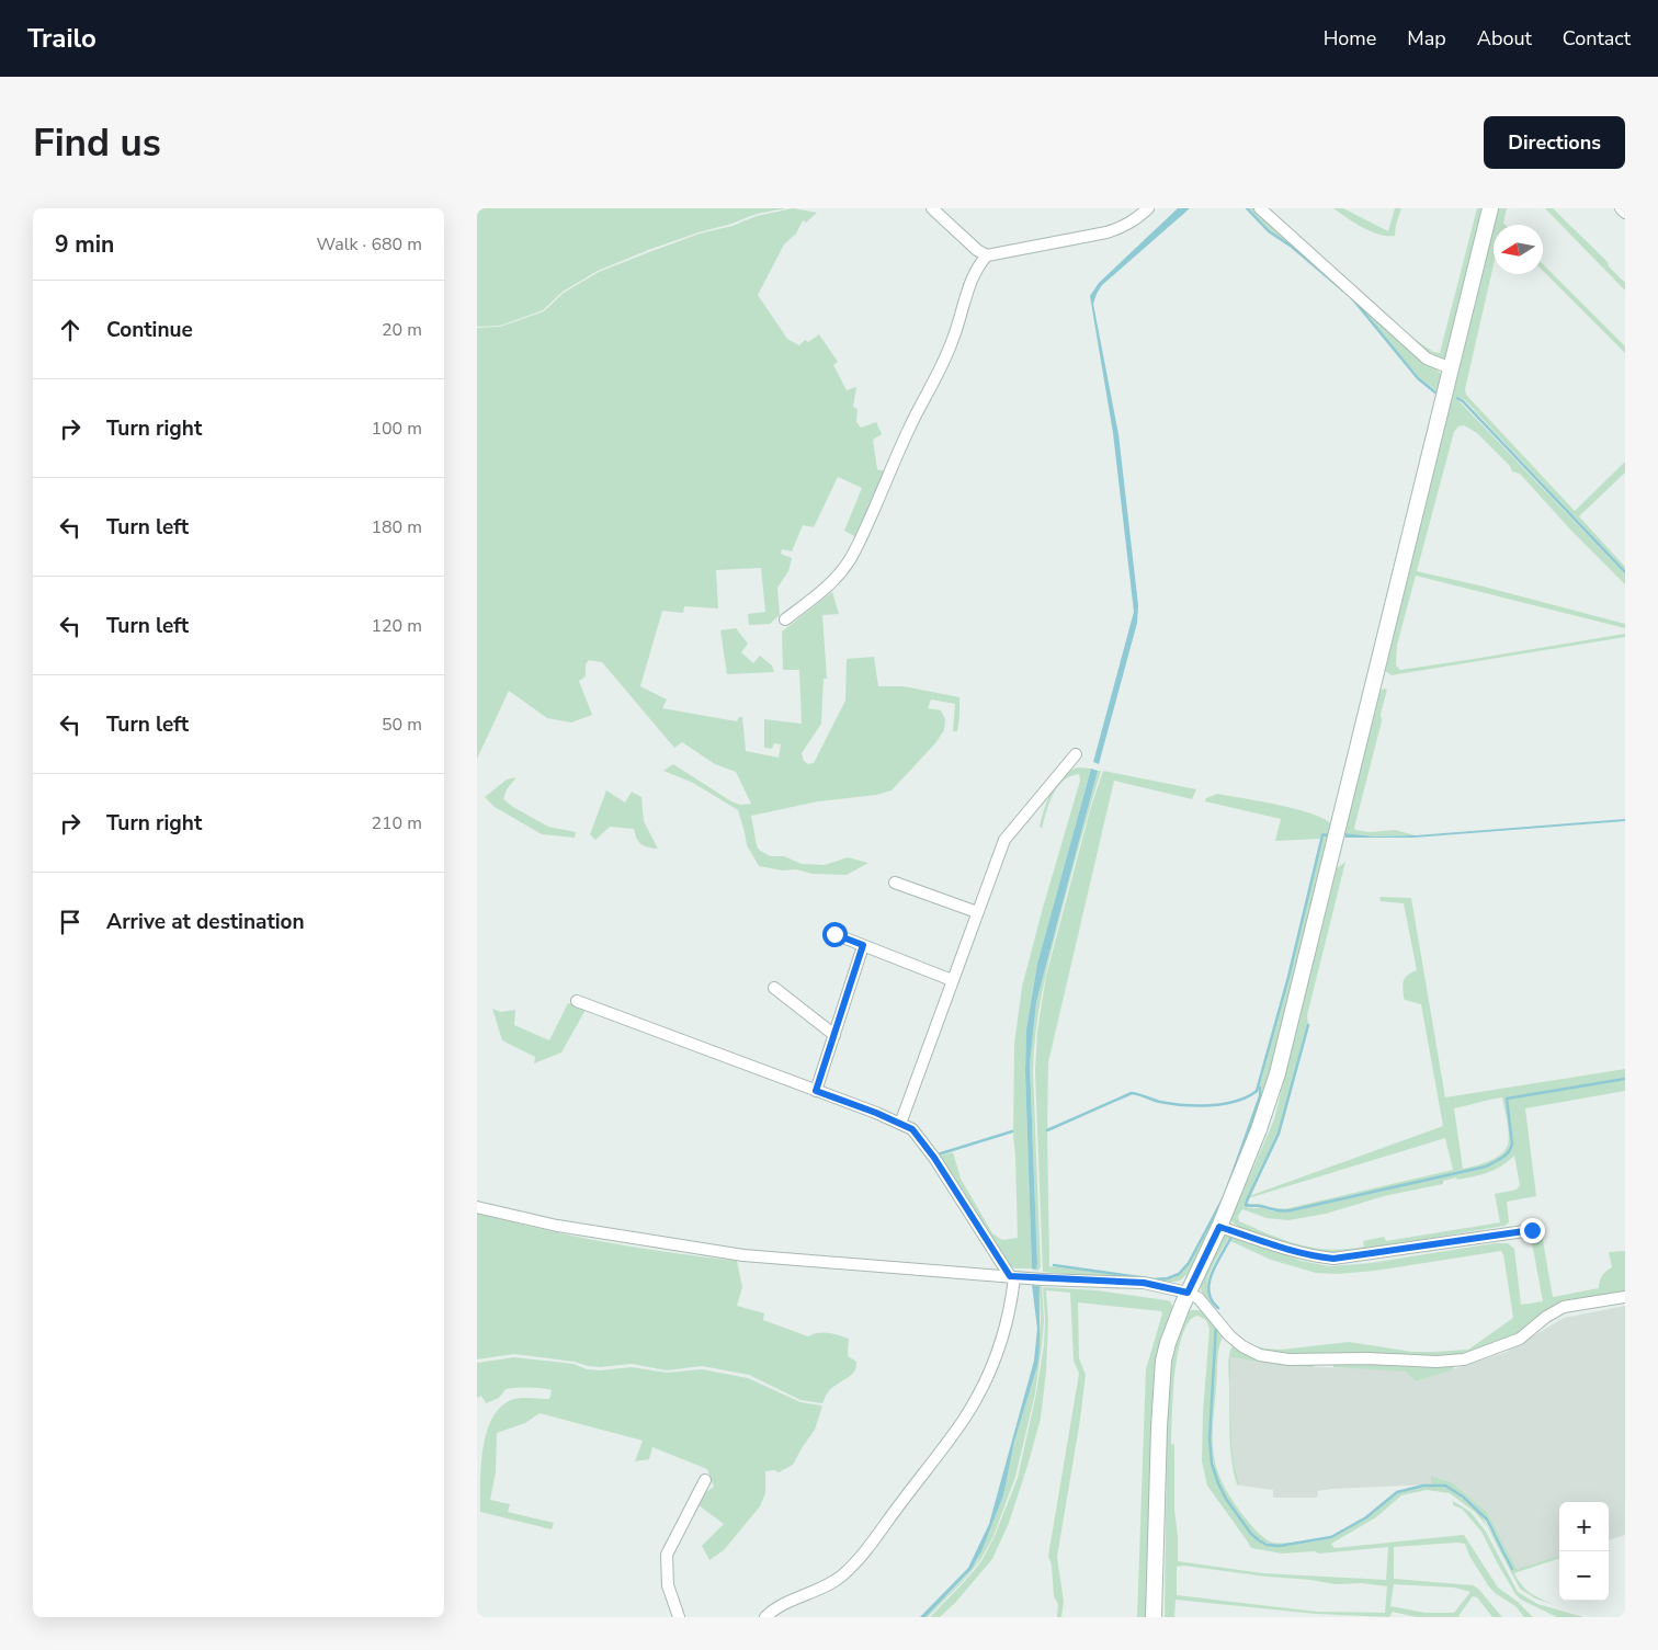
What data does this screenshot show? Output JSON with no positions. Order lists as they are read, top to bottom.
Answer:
{
  "north": "left",
  "page": {
    "header": "Trailo",
    "nav": [
      "Home",
      "Map",
      "About",
      "Contact"
    ],
    "buttons": "Directions",
    "title": "Find us",
    "heading": ["9 min", "Walk · 680 m"],
    "list": [
      ["Continue", "20 m"],
      ["Turn right", "100 m"],
      ["Turn left", "180 m"],
      ["Turn left", "120 m"],
      ["Turn left", "50 m"],
      ["Turn right", "210 m"],
      "Arrive at destination"
    ],
    "map_buttons": ["+", "−"]
  }
}
